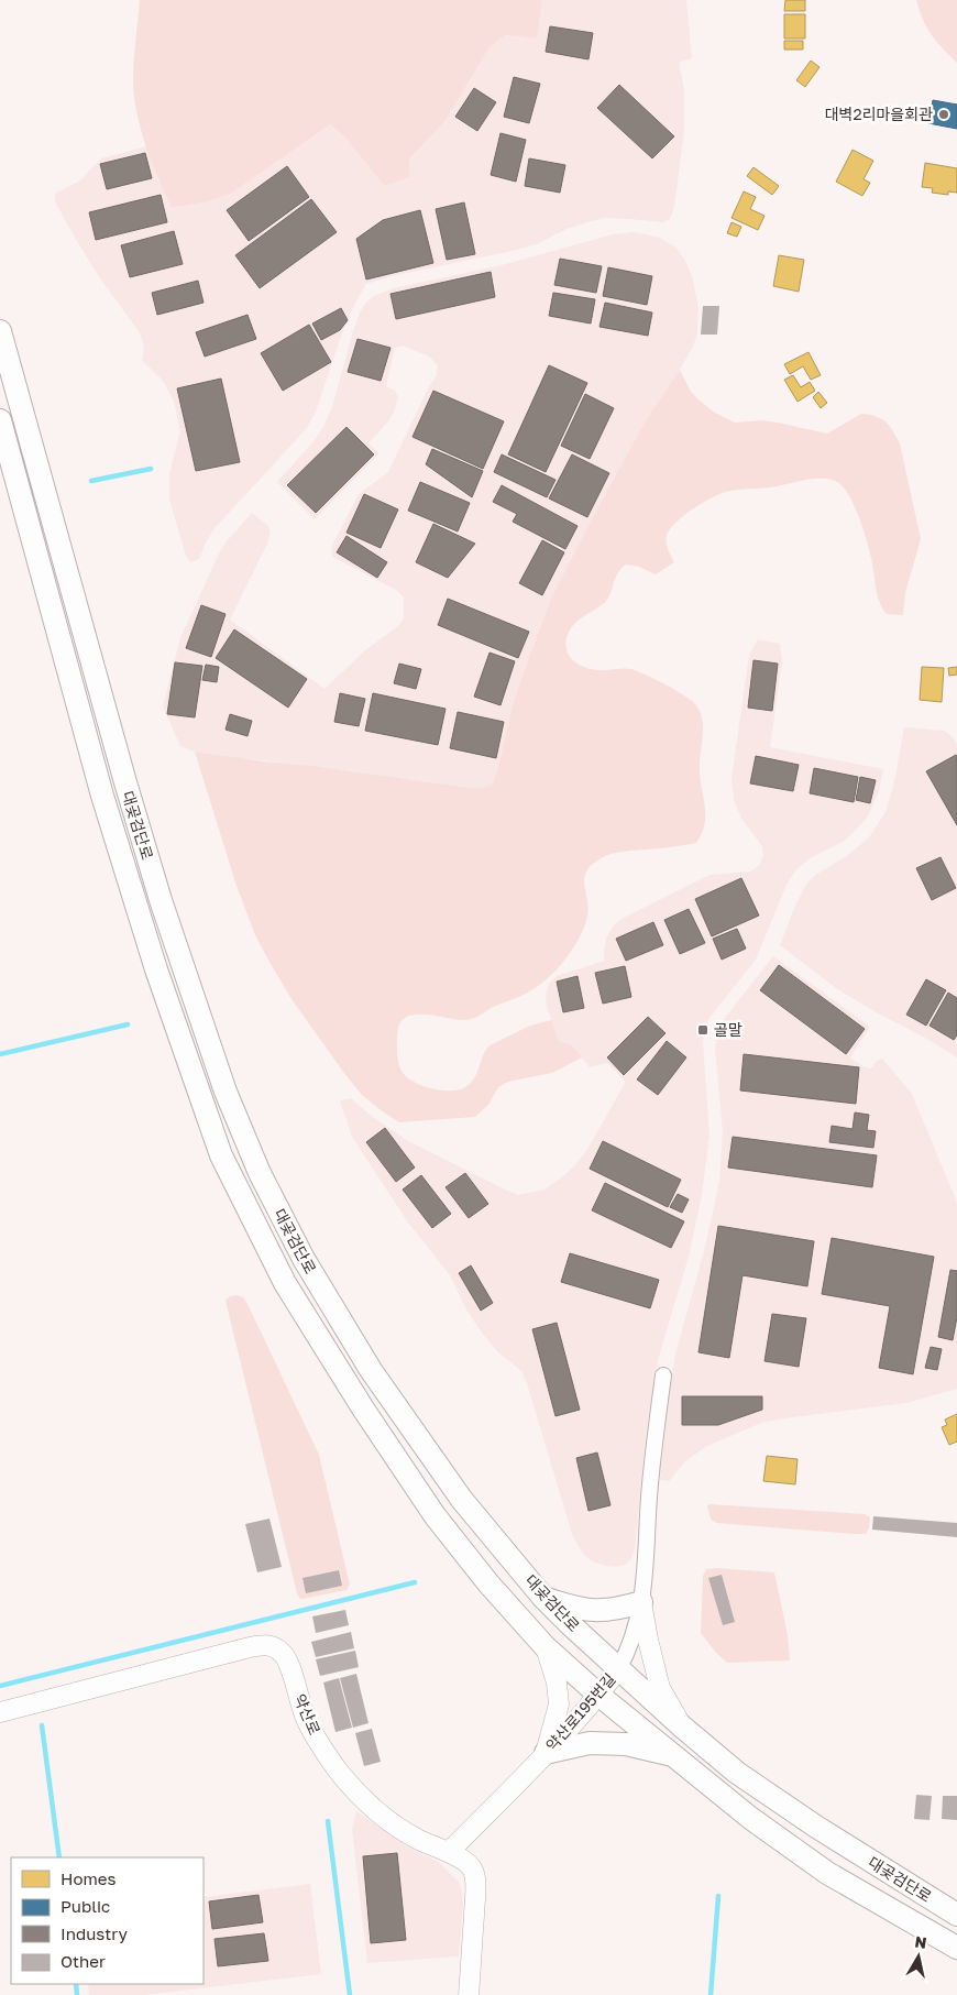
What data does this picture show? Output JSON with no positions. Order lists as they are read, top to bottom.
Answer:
{
  "streets": {
    "main road": ["대곶검단로"],
    "street": ["약산로195번길", "약산로"]
  },
  "crossings": [
    ["대곶검단로", "약산로195번길"],
    ["약산로195번길", "약산로"]
  ],
  "places": {
    "other": ["대벽2리마을회관"],
    "transit": ["골말"]
  },
  "legend": [
    "Homes",
    "Public",
    "Industry",
    "Other"
  ],
  "north": "top"
}
